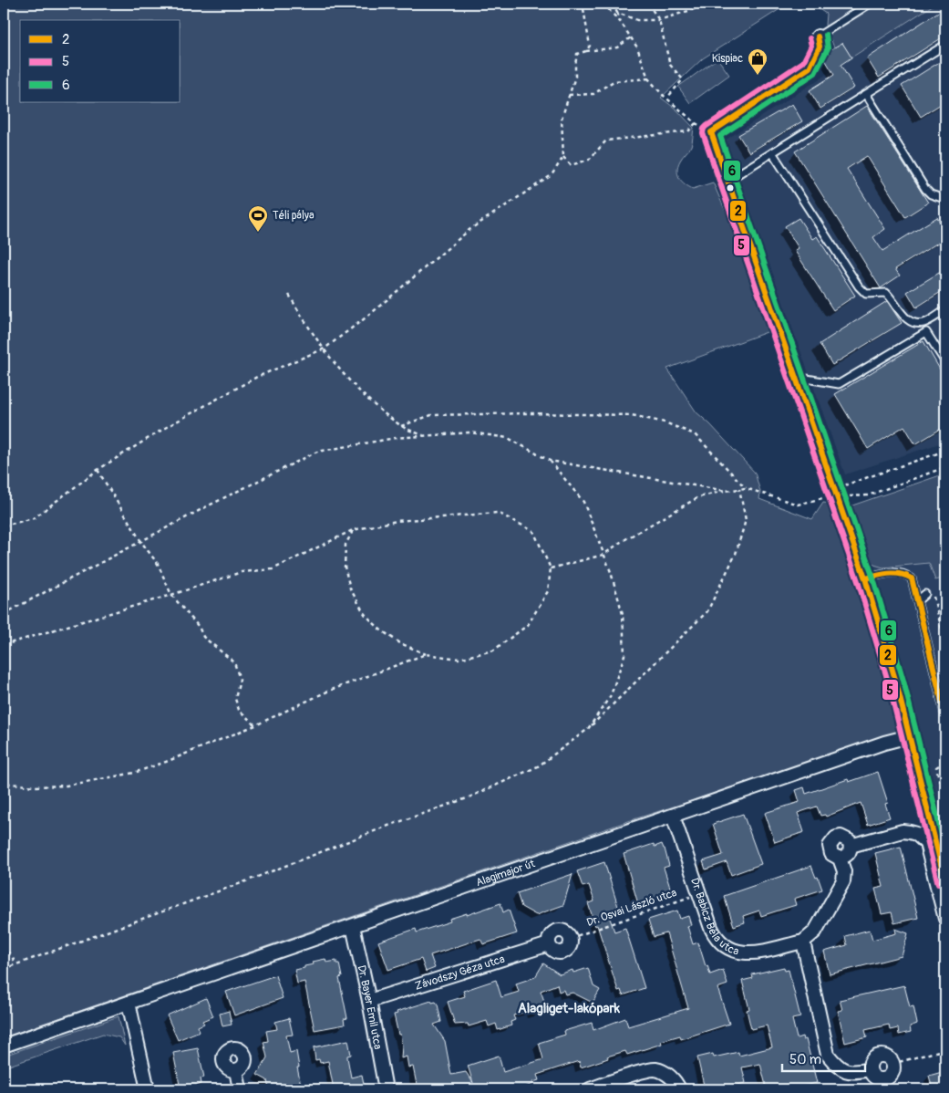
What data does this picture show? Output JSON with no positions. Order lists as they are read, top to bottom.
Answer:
{
  "streets": {
    "street": [
      "Alagimajor út",
      "Dr. Babicz Béla utca",
      "Závodszy Géza utca",
      "Dr. Bayer Emil utca"
    ],
    "path": ["Dr. Osvai László utca"]
  },
  "crossings": [
    ["Alagimajor út", "Dr. Babicz Béla utca"],
    ["Alagimajor út", "Dr. Bayer Emil utca"],
    ["Dr. Osvai László utca", "Dr. Babicz Béla utca"],
    ["Dr. Osvai László utca", "Závodszy Géza utca"],
    ["Závodszy Géza utca", "Dr. Bayer Emil utca"]
  ],
  "districts": ["Alagliget-lakópark"],
  "places": {
    "shop": ["Kispiac"],
    "sports": ["Téli pálya"]
  },
  "lines": ["transit line 6", "transit line 2", "transit line 5"],
  "legend": ["2", "5", "6"],
  "scale_bar": "50 m"
}
